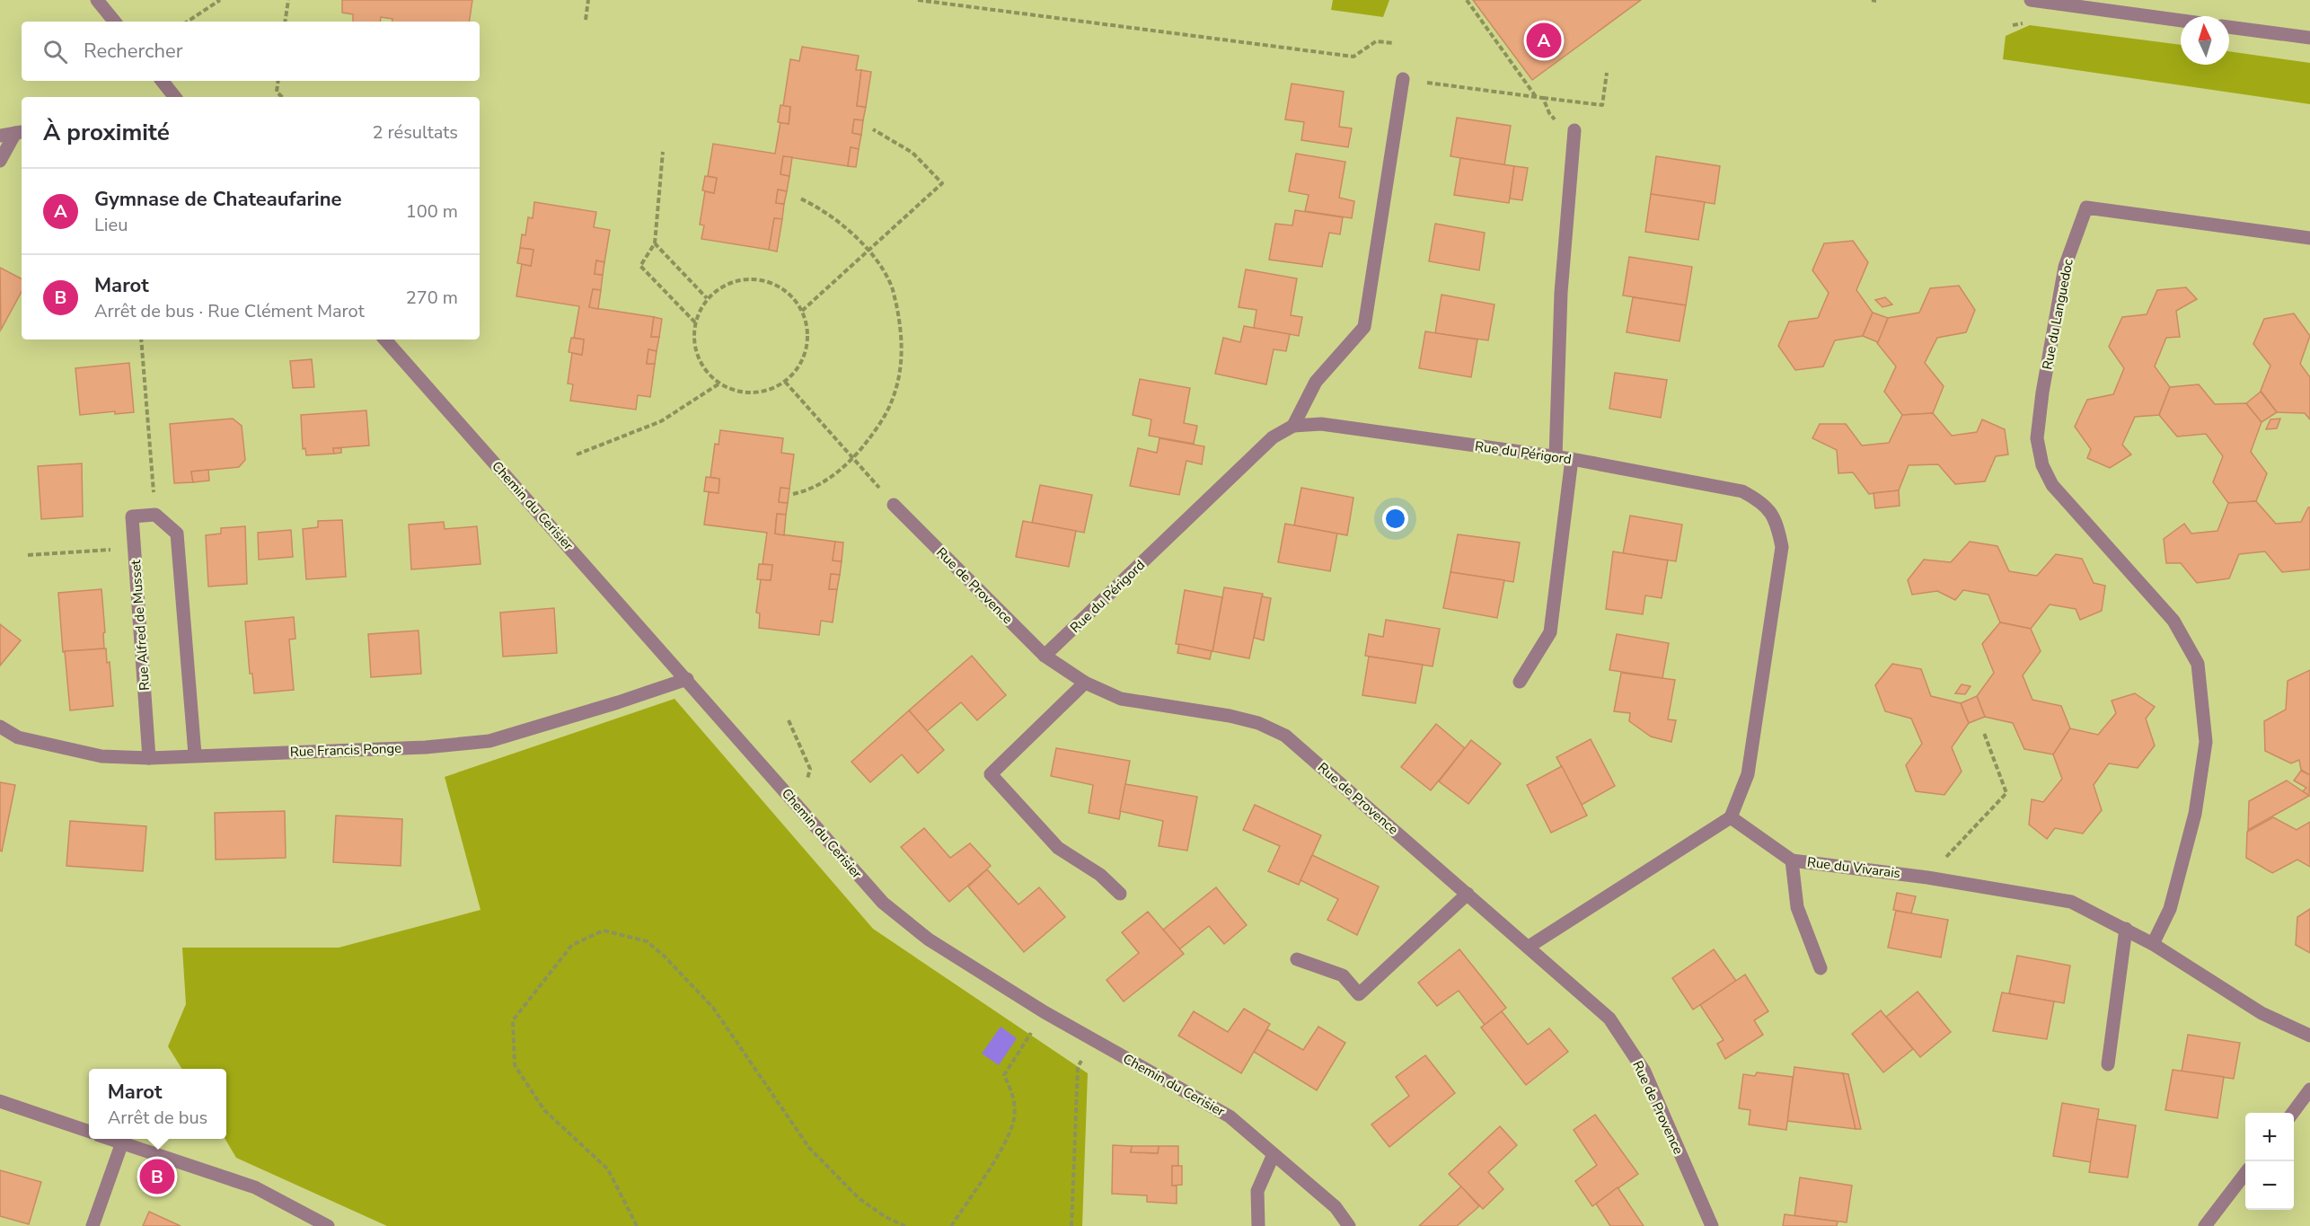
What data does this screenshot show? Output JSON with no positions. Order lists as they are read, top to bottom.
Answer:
{
  "streets": {
    "street": [
      "Rue du Languedoc",
      "Rue du Périgord",
      "Chemin du Cerisier",
      "Rue de Provence",
      "Rue Alfred de Musset",
      "Rue Francis Ponge",
      "Rue du Vivarais"
    ]
  },
  "crossings": [
    ["Rue du Languedoc", "Rue du Vivarais"],
    ["Rue du Périgord", "Rue de Provence"],
    ["Rue du Périgord", "Rue du Vivarais"],
    ["Chemin du Cerisier", "Rue Francis Ponge"],
    ["Rue Alfred de Musset", "Rue Francis Ponge"]
  ],
  "north": "top",
  "page": {
    "pins": ["A", "B"],
    "search": "Rechercher",
    "heading": ["À proximité", "2 résultats"],
    "list": [
      {
        "mark": "A",
        "name": "Gymnase de Chateaufarine",
        "note": "Lieu",
        "value": "100 m"
      },
      {
        "mark": "B",
        "name": "Marot",
        "note": "Arrêt de bus · Rue Clément Marot",
        "value": "270 m"
      }
    ],
    "popup": ["Marot", "Arrêt de bus"],
    "map_buttons": ["+", "−"]
  }
}
